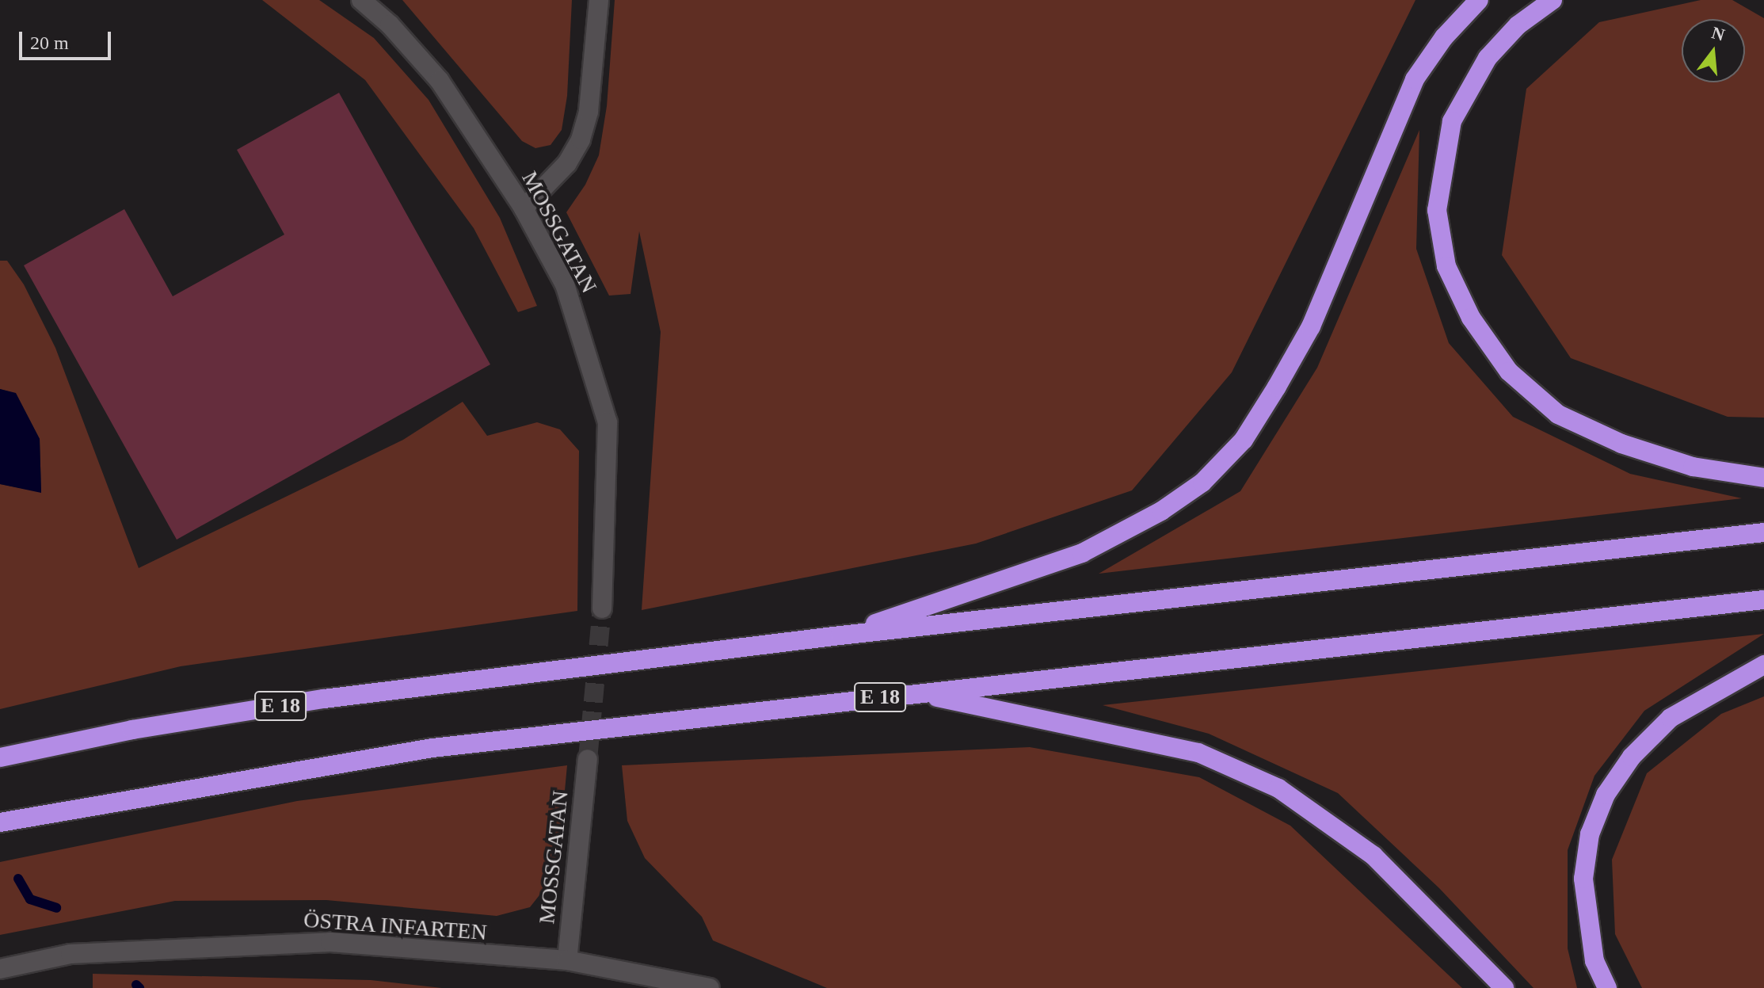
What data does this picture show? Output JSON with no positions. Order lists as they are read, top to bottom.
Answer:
{
  "streets": {
    "highway": ["E 18"],
    "street": ["MOSSGATAN", "ÖSTRA INFARTEN"]
  },
  "crossings": [
    ["MOSSGATAN", "ÖSTRA INFARTEN"]
  ],
  "scale_bar": "20 m",
  "north": "top"
}
